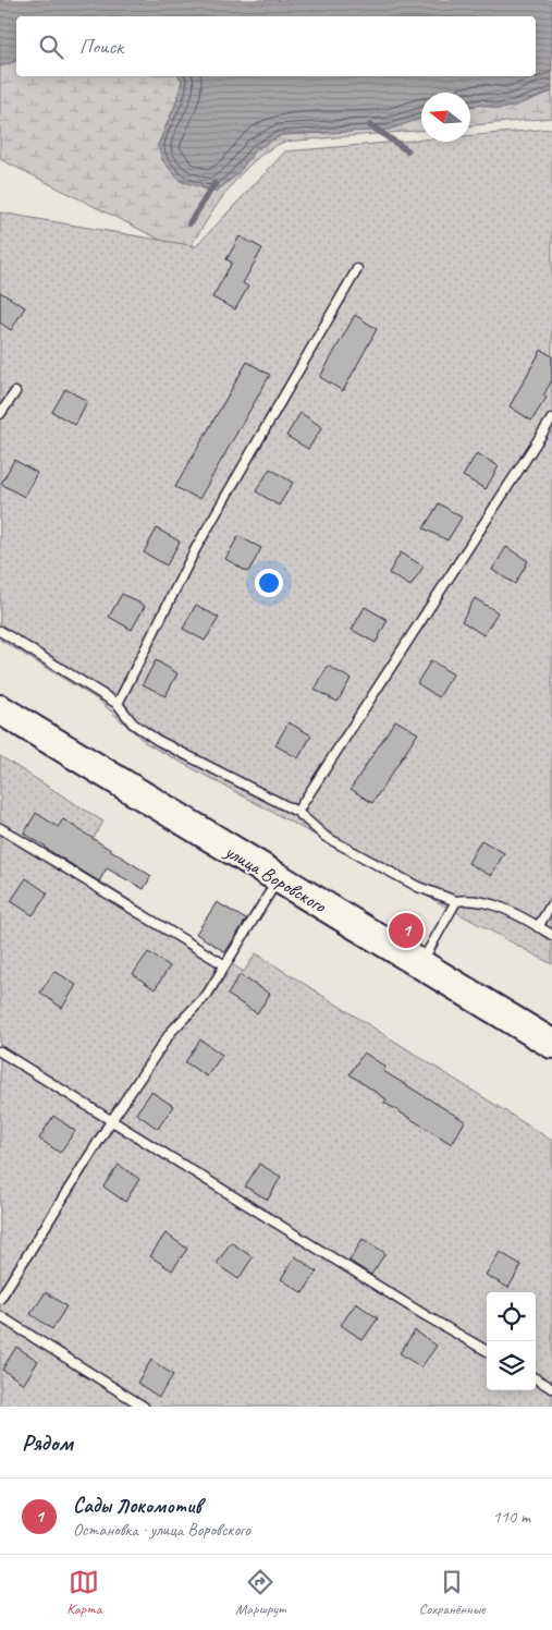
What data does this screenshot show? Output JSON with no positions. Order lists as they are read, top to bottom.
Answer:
{
  "streets": {
    "main road": ["улица Воровского"]
  },
  "north": "left",
  "page": {
    "search": "Поиск",
    "pins": "1",
    "heading": "Рядом",
    "list": [
      {
        "mark": "1",
        "name": "Сады Локомотив",
        "note": "Остановка · улица Воровского",
        "value": "110 m"
      }
    ],
    "nav": ["Карта", "Маршрут", "Сохранённые"]
  }
}
